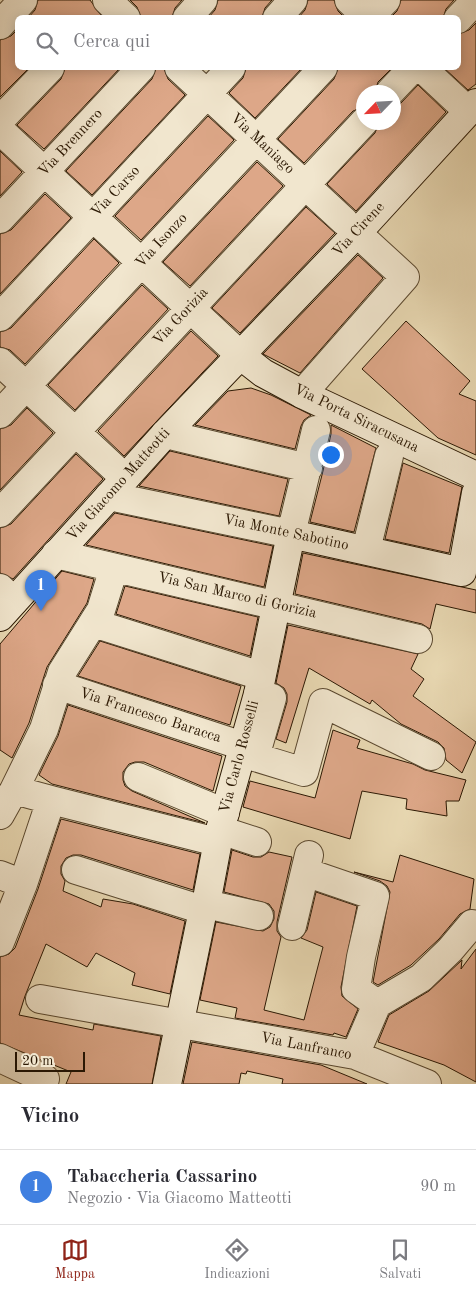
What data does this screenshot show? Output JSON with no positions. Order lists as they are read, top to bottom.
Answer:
{
  "streets": {
    "street": [
      "Via Brennero",
      "Via Maniago",
      "Via Carso",
      "Via Cirene",
      "Via Isonzo",
      "Via Gorizia",
      "Via Porta Siracusana",
      "Via Giacomo Matteotti",
      "Via Monte Sabotino",
      "Via San Marco di Gorizia",
      "Via Francesco Baracca",
      "Via Carlo Rosselli",
      "Via Lanfranco"
    ]
  },
  "crossings": [
    ["Via Brennero", "Via Porta Siracusana"],
    ["Via Maniago", "Via Carso"],
    ["Via Maniago", "Via Cirene"],
    ["Via Maniago", "Via Isonzo"],
    ["Via Maniago", "Via Gorizia"],
    ["Via Maniago", "Via Porta Siracusana"],
    ["Via Carso", "Via Porta Siracusana"],
    ["Via Cirene", "Via Porta Siracusana"],
    ["Via Cirene", "Via Giacomo Matteotti"],
    ["Via Isonzo", "Via Porta Siracusana"],
    ["Via Gorizia", "Via Porta Siracusana"],
    ["Via Porta Siracusana", "Via Giacomo Matteotti"],
    ["Via Giacomo Matteotti", "Via Monte Sabotino"],
    ["Via Giacomo Matteotti", "Via San Marco di Gorizia"],
    ["Via Monte Sabotino", "Via Carlo Rosselli"],
    ["Via San Marco di Gorizia", "Via Carlo Rosselli"],
    ["Via Francesco Baracca", "Via Carlo Rosselli"],
    ["Via Carlo Rosselli", "Via Lanfranco"]
  ],
  "scale_bar": "20 m",
  "north": "bottom left",
  "page": {
    "search": "Cerca qui",
    "pins": "1",
    "scale": "20 m",
    "heading": "Vicino",
    "list": [
      {
        "mark": "1",
        "name": "Tabaccheria Cassarino",
        "note": "Negozio · Via Giacomo Matteotti",
        "value": "90 m"
      }
    ],
    "nav": ["Mappa", "Indicazioni", "Salvati"]
  }
}
